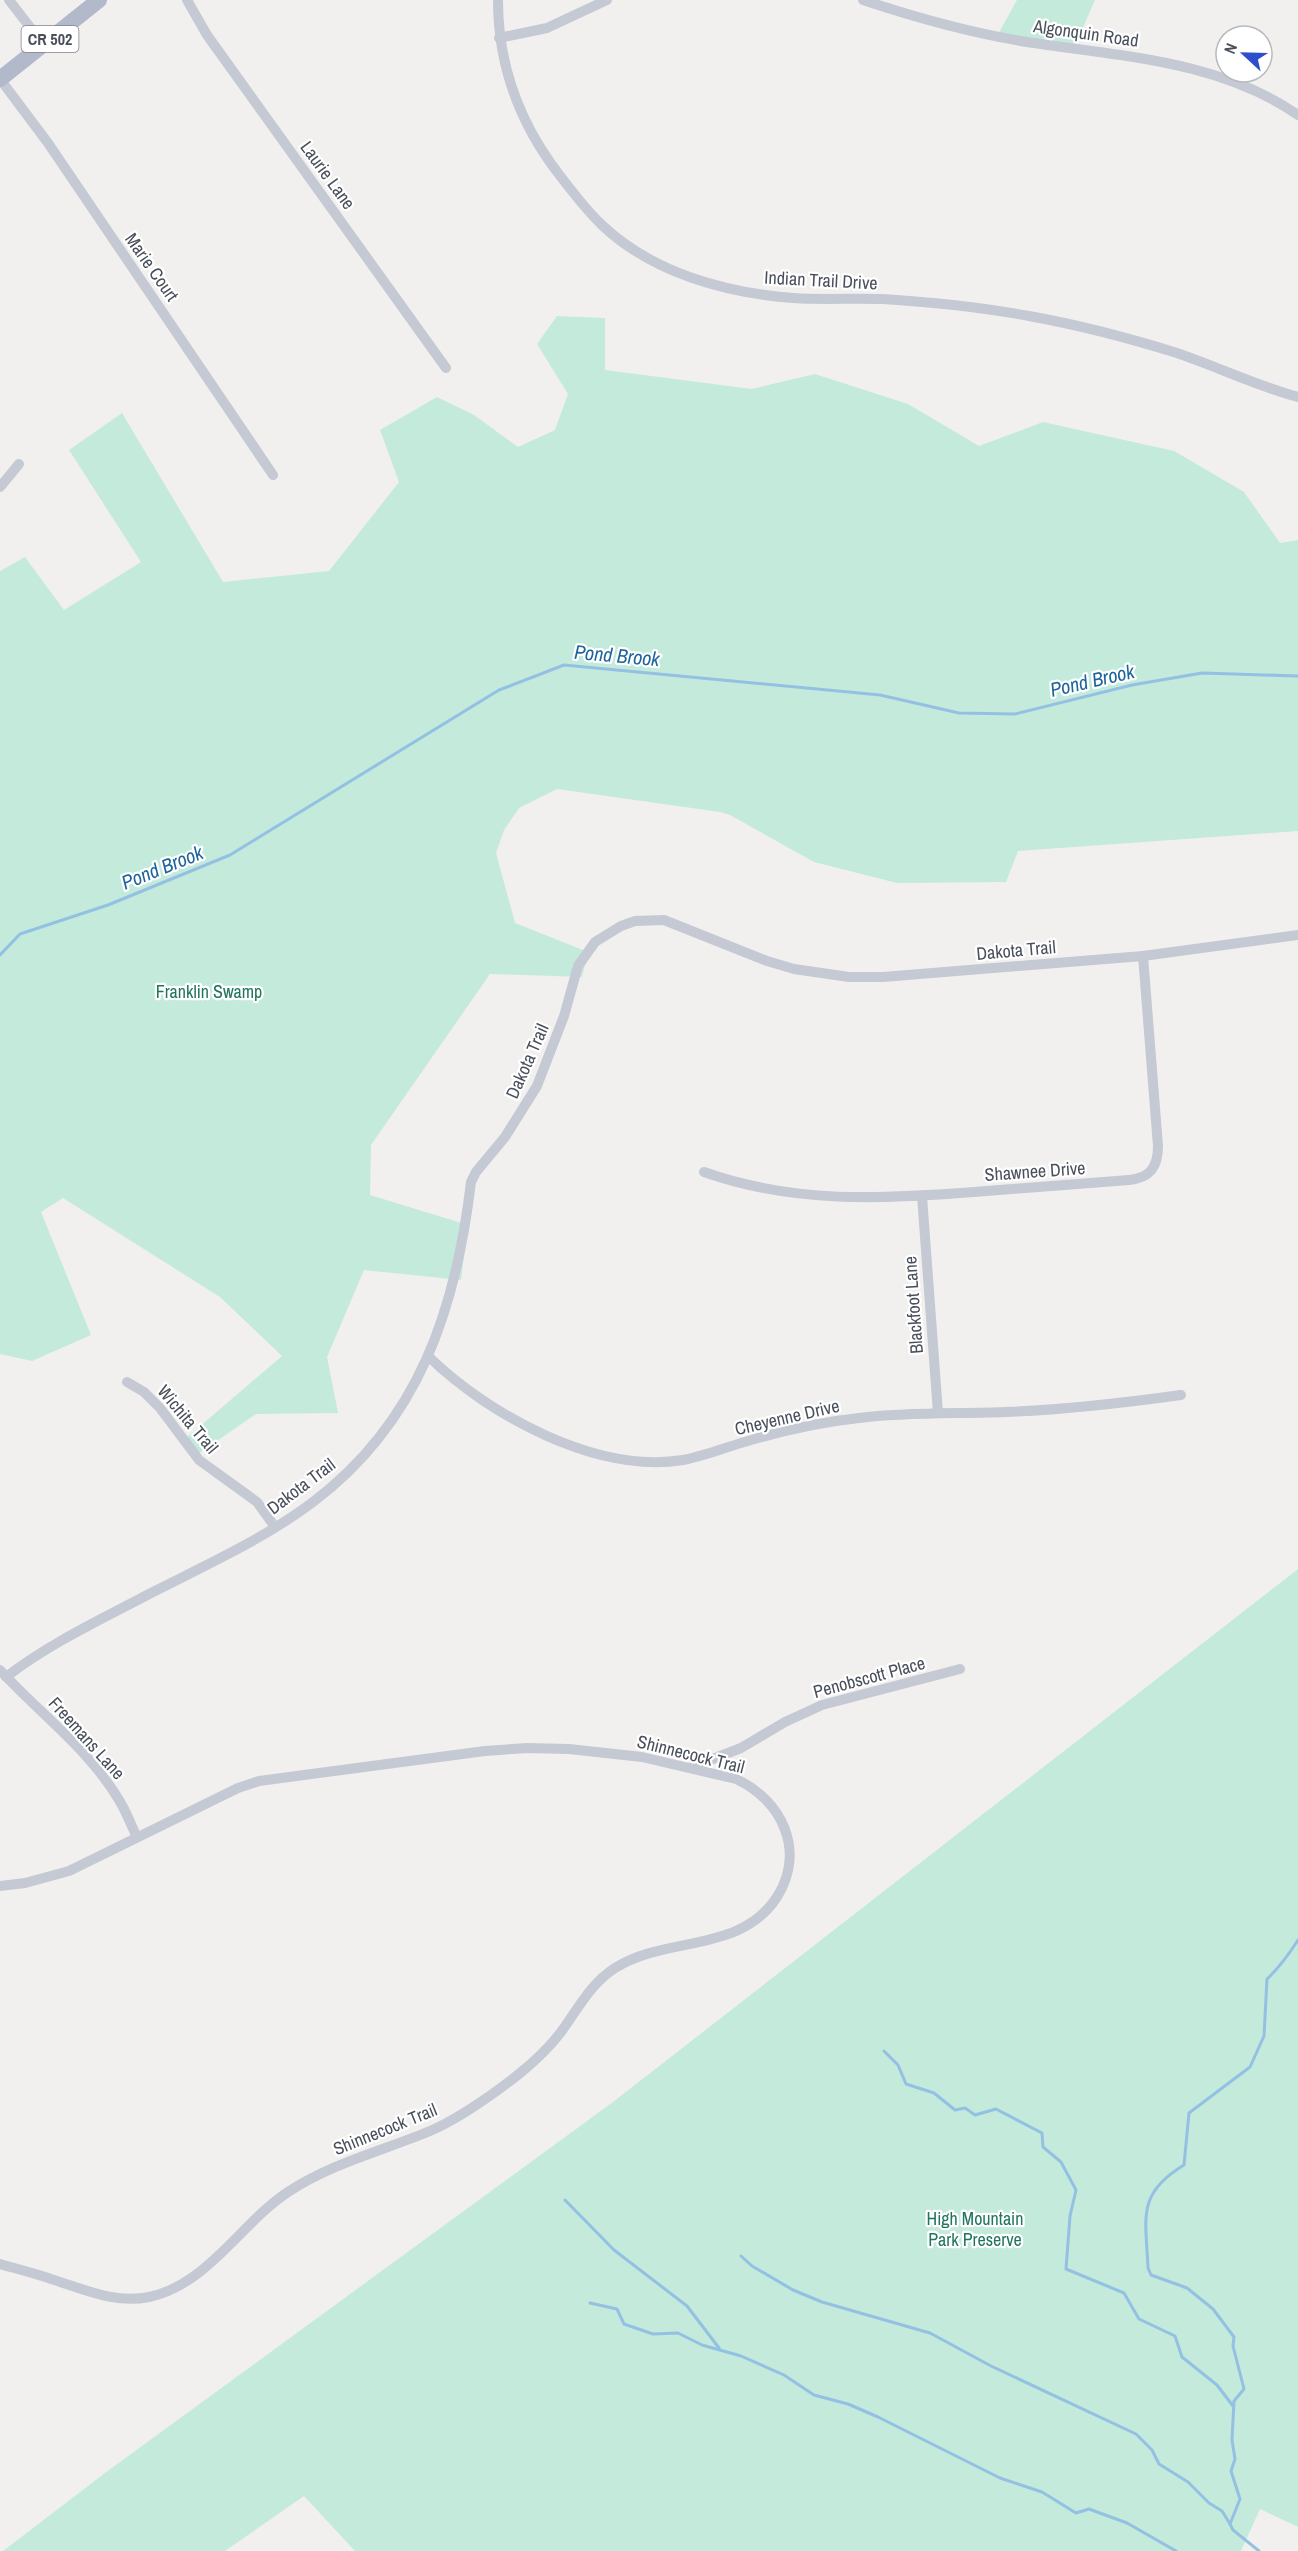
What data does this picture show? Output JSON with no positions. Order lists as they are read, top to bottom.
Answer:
{
  "streets": {
    "main road": ["CR 502"],
    "street": [
      "Algonquin Road",
      "Laurie Lane",
      "Marie Court",
      "Indian Trail Drive",
      "Dakota Trail",
      "Shawnee Drive",
      "Blackfoot Lane",
      "Cheyenne Drive",
      "Wichita Trail",
      "Penobscott Place",
      "Freemans Lane",
      "Shinnecock Trail"
    ]
  },
  "crossings": [
    ["CR 502", "Marie Court"],
    ["Dakota Trail", "Shawnee Drive"],
    ["Dakota Trail", "Cheyenne Drive"],
    ["Dakota Trail", "Wichita Trail"],
    ["Dakota Trail", "Freemans Lane"],
    ["Shawnee Drive", "Blackfoot Lane"],
    ["Blackfoot Lane", "Cheyenne Drive"],
    ["Penobscott Place", "Shinnecock Trail"],
    ["Freemans Lane", "Shinnecock Trail"]
  ],
  "water": ["Pond Brook"],
  "parks": ["Franklin Swamp", "High Mountain Park Preserve"],
  "north": "left"
}
